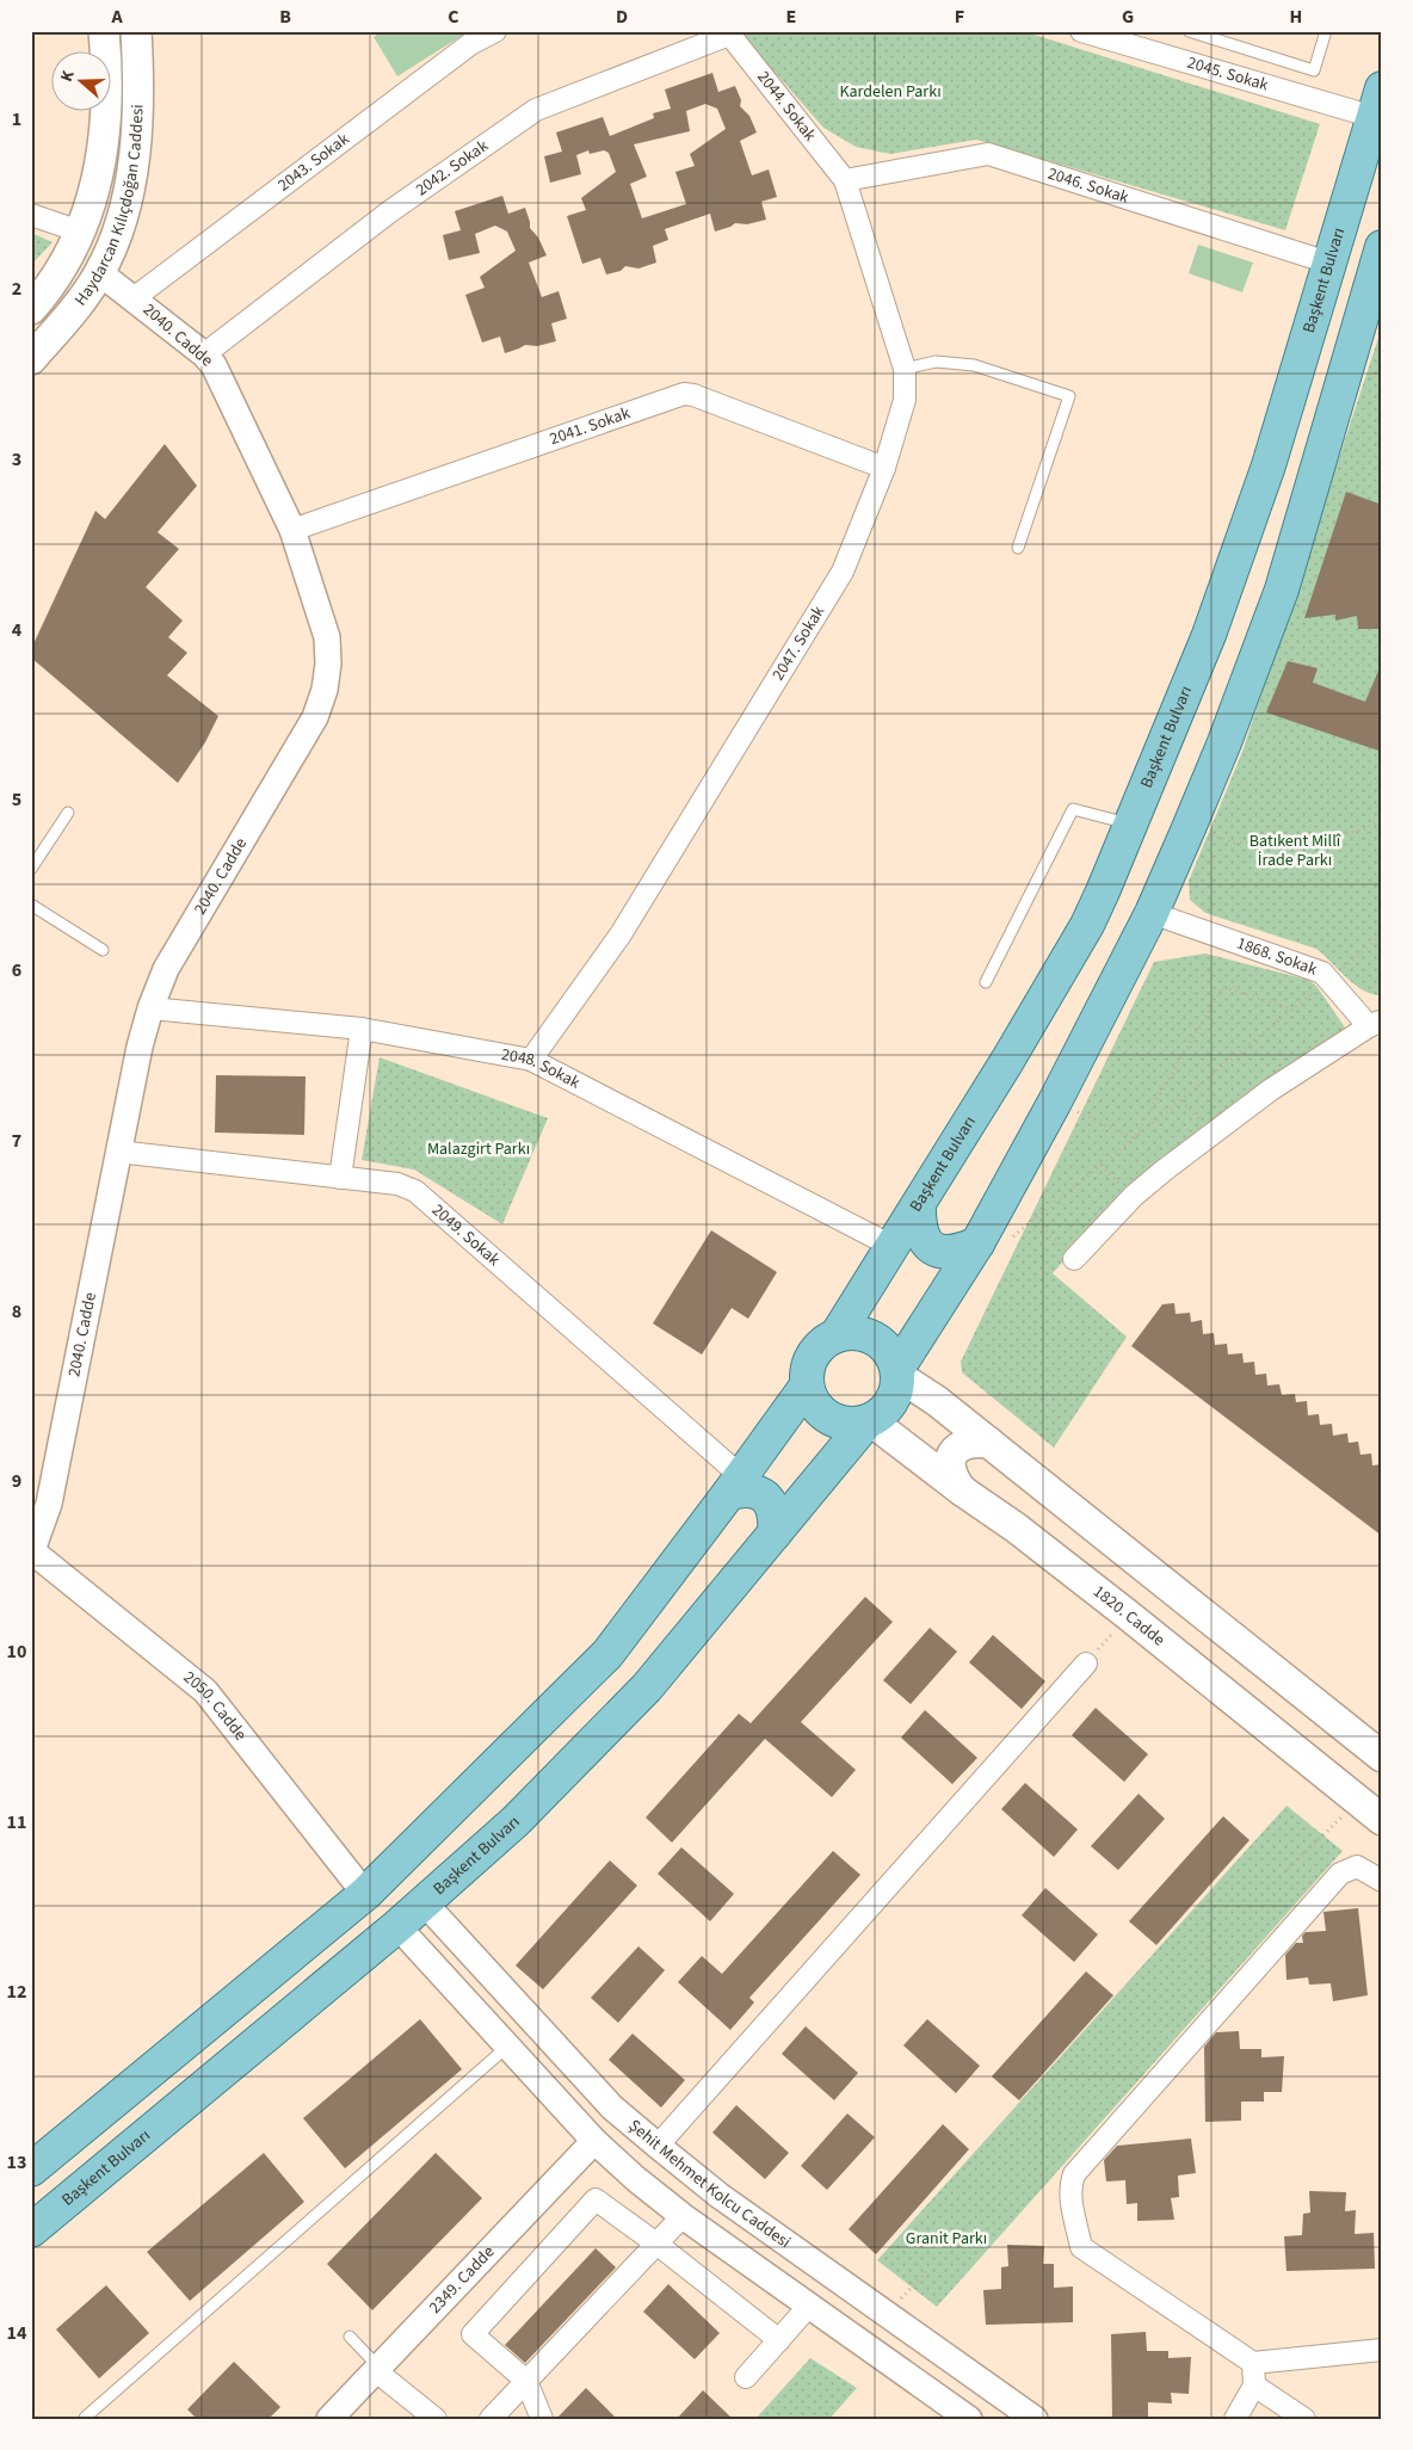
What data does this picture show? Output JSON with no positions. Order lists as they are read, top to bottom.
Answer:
{
  "streets": {
    "main road": ["Haydarcan Kılıçdoğan Caddesi", "Başkent Bulvarı", "1820. Cadde"],
    "street": [
      "2045. Sokak",
      "2044. Sokak",
      "2043. Sokak",
      "2042. Sokak",
      "2046. Sokak",
      "2040. Cadde",
      "2041. Sokak",
      "2047. Sokak",
      "1868. Sokak",
      "2048. Sokak",
      "2049. Sokak",
      "2050. Cadde",
      "Şehit Mehmet Kolcu Caddesi",
      "2349. Cadde"
    ]
  },
  "crossings": [
    ["2045. Sokak", "Başkent Bulvarı"],
    ["2044. Sokak", "2042. Sokak"],
    ["2044. Sokak", "2046. Sokak"],
    ["2044. Sokak", "2047. Sokak"],
    ["2043. Sokak", "2040. Cadde"],
    ["2042. Sokak", "2040. Cadde"],
    ["2046. Sokak", "Başkent Bulvarı"],
    ["2046. Sokak", "2047. Sokak"],
    ["Haydarcan Kılıçdoğan Caddesi", "2040. Cadde"],
    ["Başkent Bulvarı", "2048. Sokak"],
    ["Başkent Bulvarı", "1820. Cadde"],
    ["Başkent Bulvarı", "Şehit Mehmet Kolcu Caddesi"],
    ["2040. Cadde", "2041. Sokak"],
    ["2040. Cadde", "2048. Sokak"],
    ["2040. Cadde", "2049. Sokak"],
    ["2040. Cadde", "2050. Cadde"],
    ["2041. Sokak", "2047. Sokak"],
    ["2047. Sokak", "2048. Sokak"]
  ],
  "parks": [
    "Kardelen Parkı",
    "Batıkent Millî İrade Parkı",
    "Malazgirt Parkı",
    "Granit Parkı"
  ],
  "north": "left",
  "grid": {
    "columns": [
      "A",
      "B",
      "C",
      "D",
      "E",
      "F",
      "G",
      "H"
    ],
    "rows": [
      "1",
      "2",
      "3",
      "4",
      "5",
      "6",
      "7",
      "8",
      "9",
      "10",
      "11",
      "12",
      "13",
      "14"
    ]
  }
}
